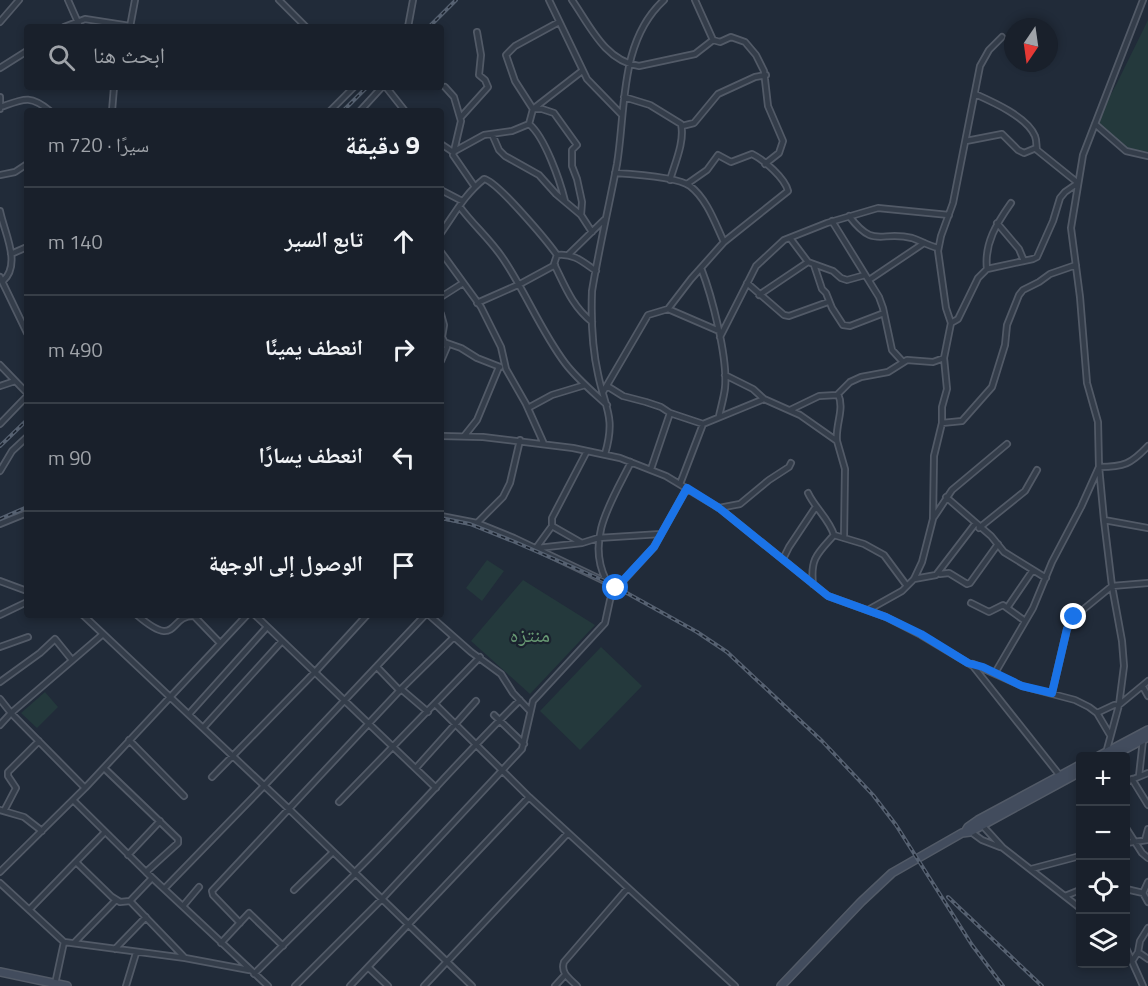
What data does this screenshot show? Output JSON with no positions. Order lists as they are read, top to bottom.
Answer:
{
  "parks": ["منتزه"],
  "north": "bottom",
  "page": {
    "search": "ابحث هنا",
    "heading": ["9 دقيقة", "سيرًا · 720 m"],
    "list": [
      ["تابع السير", "140 m"],
      ["انعطف يمينًا", "490 m"],
      ["انعطف يسارًا", "90 m"],
      "الوصول إلى الوجهة"
    ],
    "map_buttons": ["+", "−"]
  }
}
